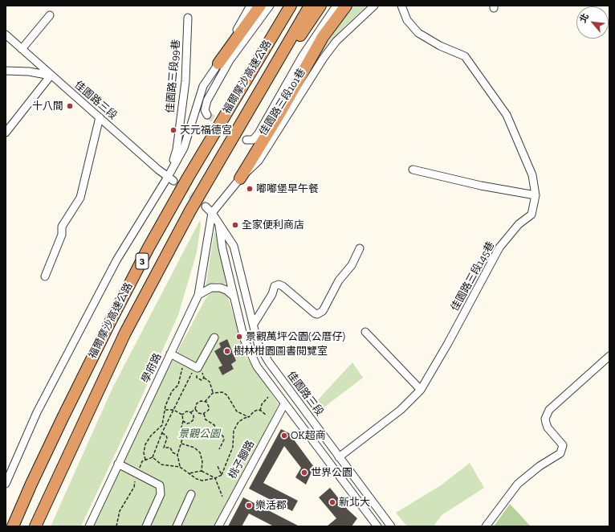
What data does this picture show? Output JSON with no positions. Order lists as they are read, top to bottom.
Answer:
{
  "streets": {
    "highway": ["福爾摩沙高速公路", "3"],
    "street": [
      "佳園路三段99巷",
      "佳園路三段",
      "佳園路三段101巷",
      "佳園路三段145巷",
      "學府路",
      "桃子腳路"
    ]
  },
  "crossings": [
    ["佳園路三段99巷", "佳園路三段"],
    ["佳園路三段", "佳園路三段101巷"],
    ["佳園路三段", "佳園路三段145巷"],
    ["佳園路三段", "學府路"],
    ["佳園路三段", "桃子腳路"],
    ["佳園路三段101巷", "學府路"]
  ],
  "parks": ["景觀公園"],
  "places": [
    "十八間",
    "天元福德宮",
    "嘟嘟堡早午餐",
    "全家便利商店",
    "景觀萬坪公園(公厝仔)",
    "樹林柑園圖書閱覽室",
    "OK超商",
    "世界公園",
    "新北大",
    "樂活郡"
  ],
  "north": "top left"
}
